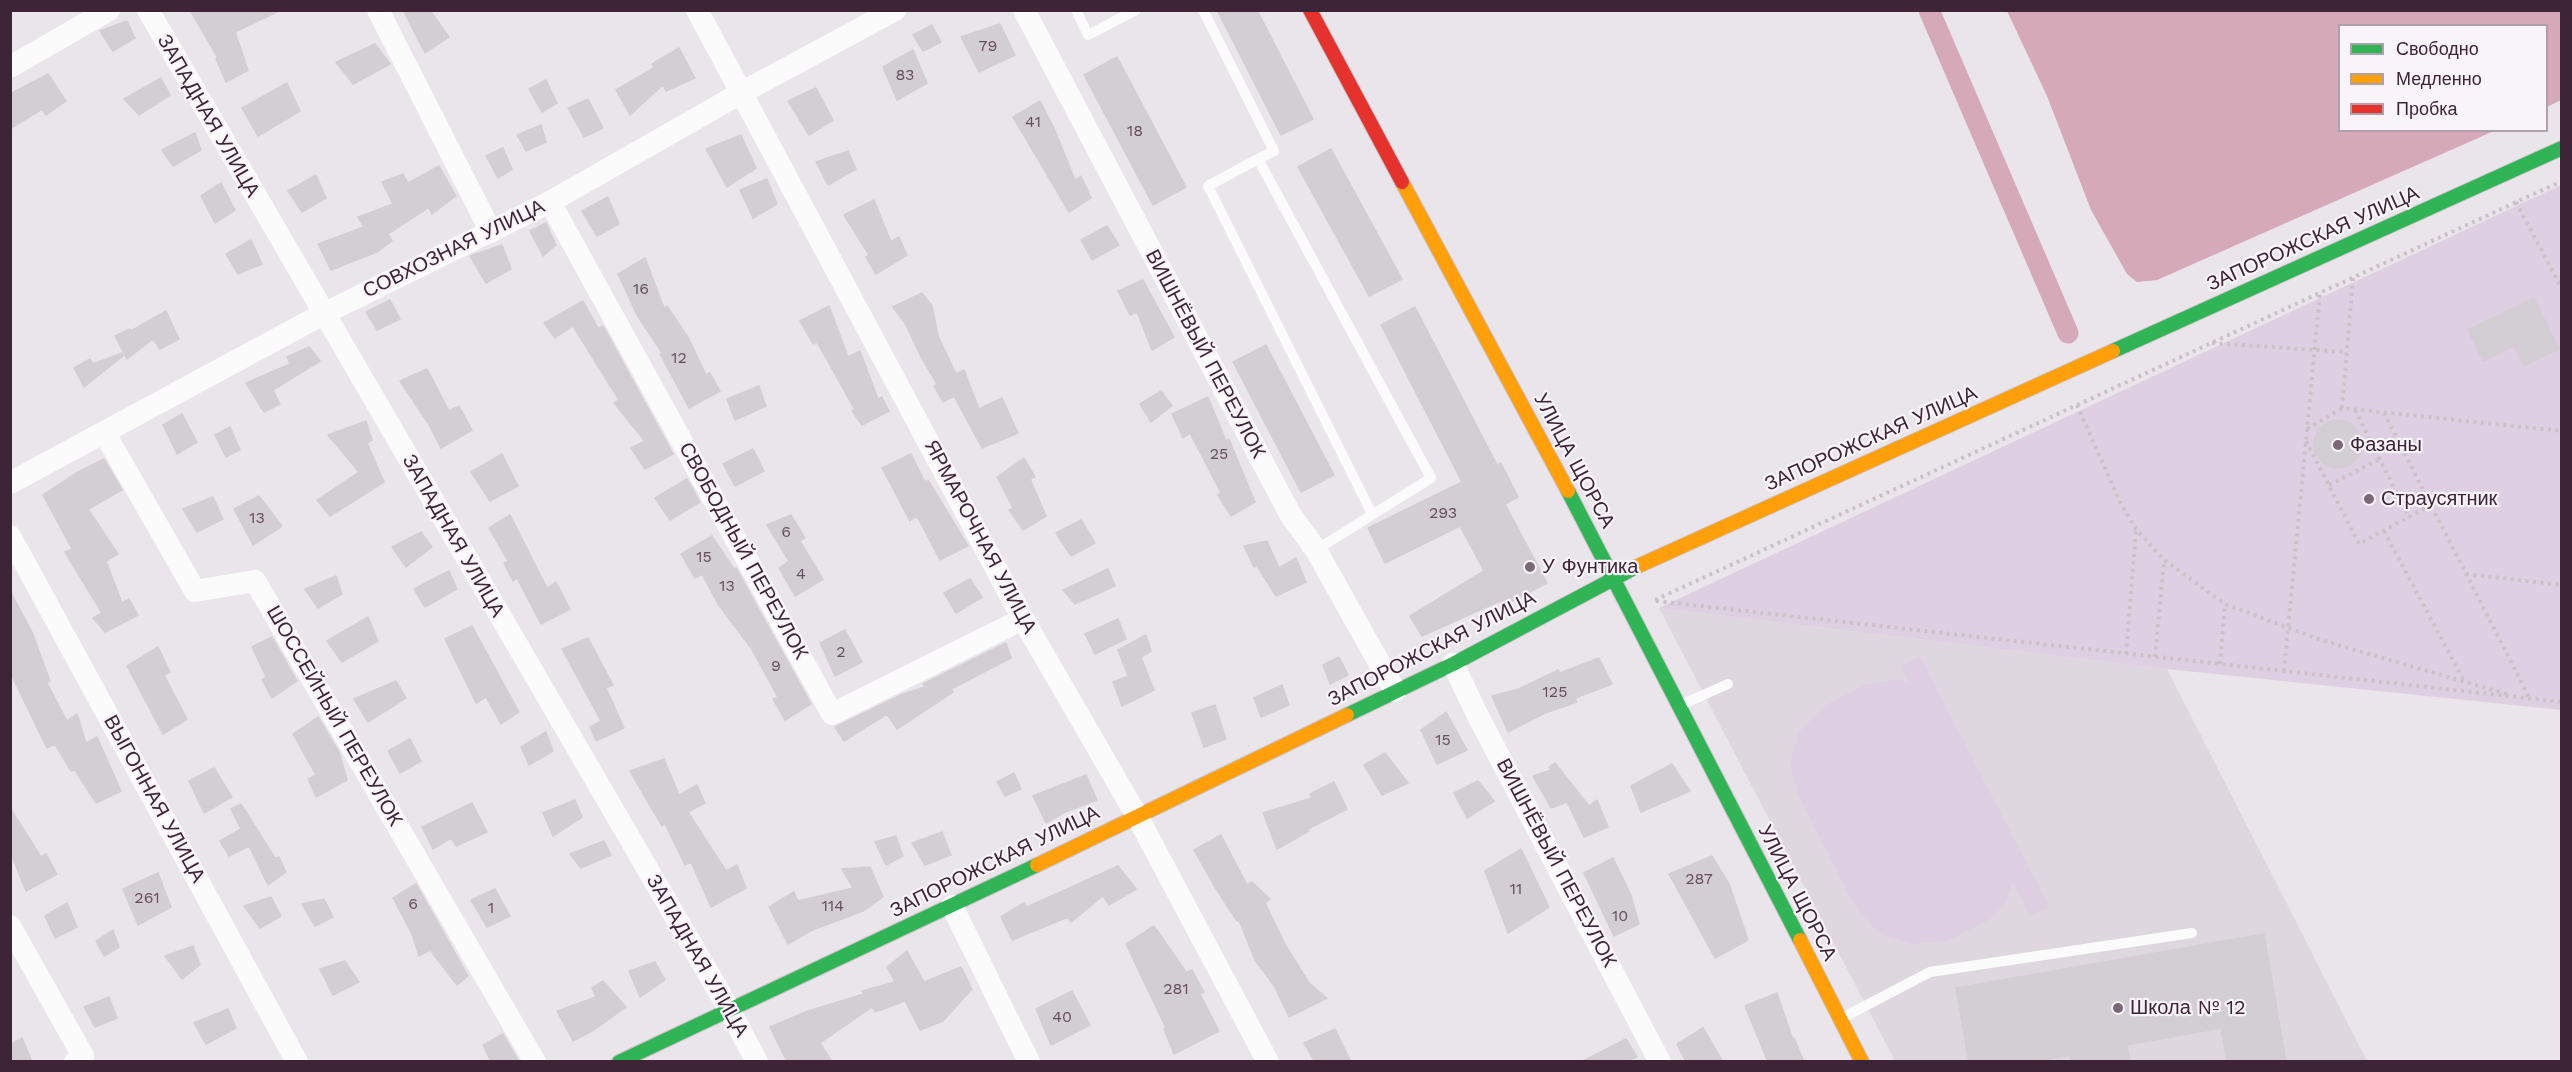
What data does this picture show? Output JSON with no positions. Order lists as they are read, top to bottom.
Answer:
{
  "streets": {
    "street": [
      "ЗАПАДНАЯ УЛИЦА",
      "ЗАПОРОЖСКАЯ УЛИЦА",
      "СОВХОЗНАЯ УЛИЦА",
      "ВИШНЁВЫЙ ПЕРЕУЛОК",
      "УЛИЦА ЩОРСА",
      "ЯРМАРОЧНАЯ УЛИЦА",
      "СВОБОДНЫЙ ПЕРЕУЛОК",
      "ШОССЕЙНЫЙ ПЕРЕУЛОК",
      "ВЫГОННАЯ УЛИЦА"
    ]
  },
  "crossings": [
    ["ЗАПАДНАЯ УЛИЦА", "ЗАПОРОЖСКАЯ УЛИЦА"],
    ["ЗАПАДНАЯ УЛИЦА", "СОВХОЗНАЯ УЛИЦА"],
    ["ЗАПОРОЖСКАЯ УЛИЦА", "ВИШНЁВЫЙ ПЕРЕУЛОК"],
    ["ЗАПОРОЖСКАЯ УЛИЦА", "УЛИЦА ЩОРСА"],
    ["ЗАПОРОЖСКАЯ УЛИЦА", "ЯРМАРОЧНАЯ УЛИЦА"],
    ["СОВХОЗНАЯ УЛИЦА", "ЯРМАРОЧНАЯ УЛИЦА"],
    ["СОВХОЗНАЯ УЛИЦА", "СВОБОДНЫЙ ПЕРЕУЛОК"],
    ["СОВХОЗНАЯ УЛИЦА", "ШОССЕЙНЫЙ ПЕРЕУЛОК"],
    ["ЯРМАРОЧНАЯ УЛИЦА", "СВОБОДНЫЙ ПЕРЕУЛОК"]
  ],
  "places": [
    "Фазаны",
    "Страусятник",
    "У Фунтика",
    "Школа № 12"
  ],
  "house_numbers": [
    "79",
    "83",
    "41",
    "18",
    "16",
    "12",
    "25",
    "293",
    "13",
    "6",
    "15",
    "4",
    "13",
    "2",
    "9",
    "125",
    "15",
    "287",
    "11",
    "261",
    "6",
    "114",
    "1",
    "10",
    "281",
    "40"
  ],
  "legend": ["Свободно", "Медленно", "Пробка"]
}
